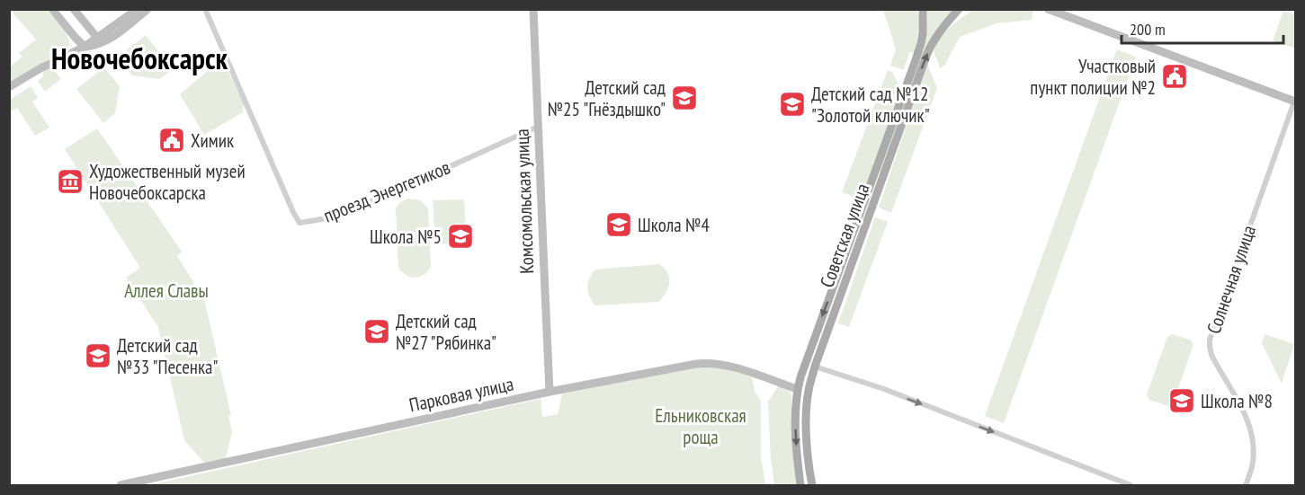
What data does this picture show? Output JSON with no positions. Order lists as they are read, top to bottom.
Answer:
{
  "streets": {
    "main road": ["Советская улица", "Парковая улица"],
    "street": ["проезд Энергетиков", "Комсомольская улица", "Солнечная улица"]
  },
  "crossings": [
    ["проезд Энергетиков", "Комсомольская улица"],
    ["Комсомольская улица", "Парковая улица"],
    ["Советская улица", "Парковая улица"]
  ],
  "districts": ["Новочебоксарск"],
  "parks": ["Аллея Славы", "Ельниковская роща"],
  "places": {
    "public building": ["Участковый пункт полиции №2", "Химик"],
    "school or university": [
      "Детский сад №25 \"Гнёздышко\"",
      "Детский сад №12 \"Золотой ключик\"",
      "Школа №4",
      "Школа №5",
      "Детский сад №27 \"Рябинка\"",
      "Детский сад №33 \"Песенка\"",
      "Школа №8"
    ],
    "museum": ["Художественный музей Новочебоксарска"]
  },
  "scale_bar": "200 m"
}
